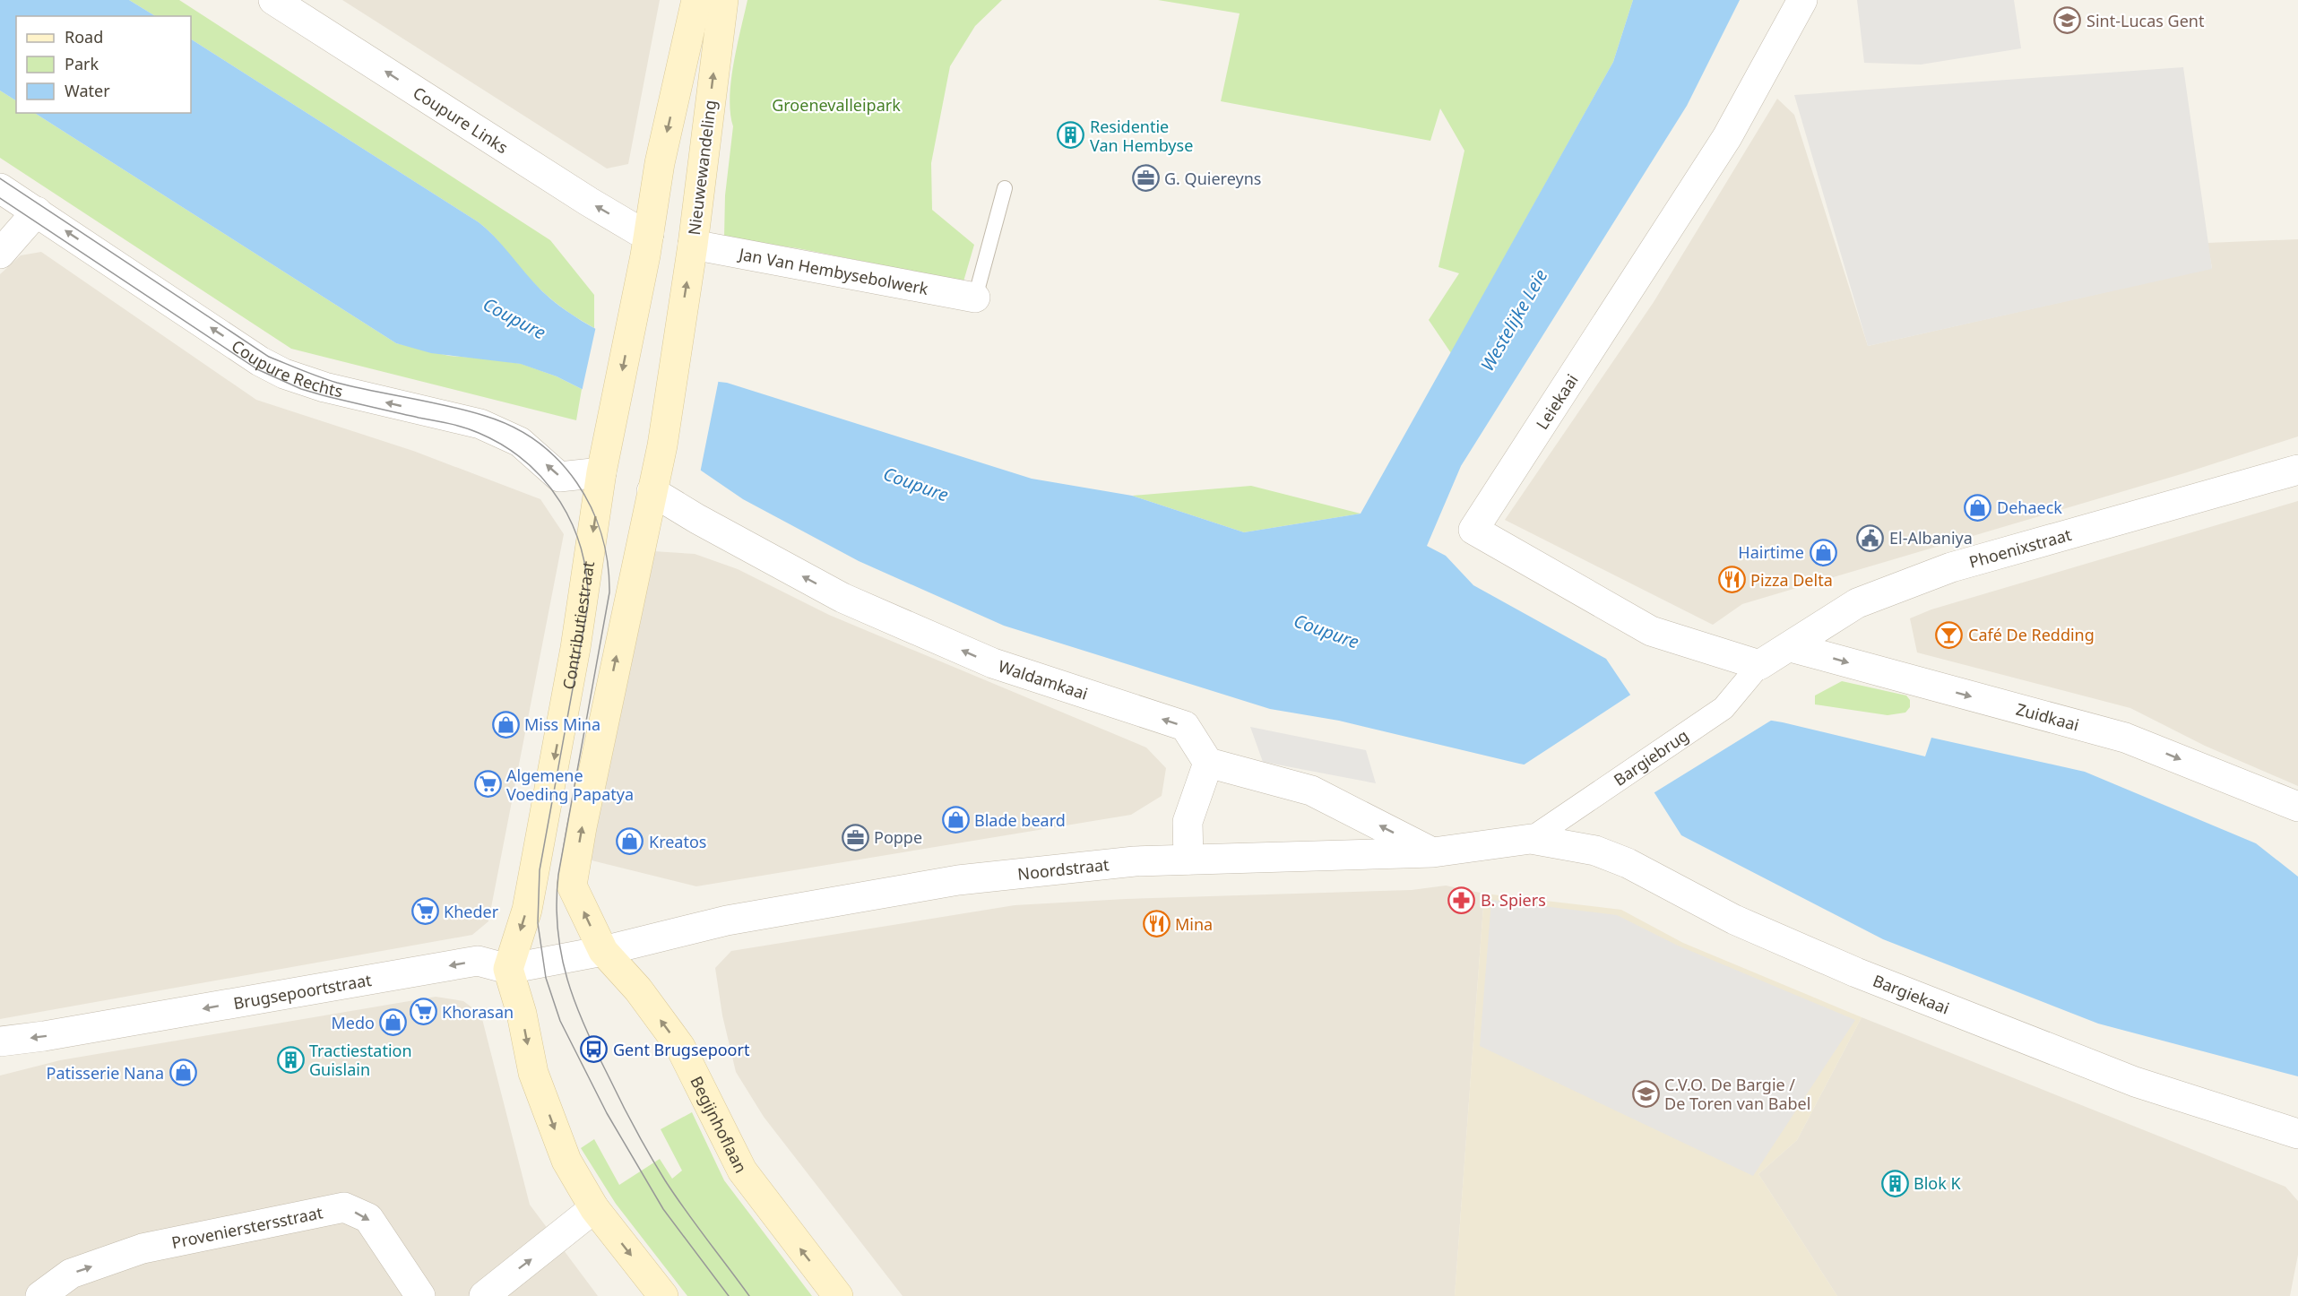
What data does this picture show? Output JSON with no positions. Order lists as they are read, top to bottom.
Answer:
{
  "streets": {
    "main road": ["Nieuwewandeling", "Contributiestraat", "Begijnhoflaan"],
    "street": [
      "Coupure Links",
      "Jan Van Hembysebolwerk",
      "Coupure Rechts",
      "Leiekaai",
      "Phoenixstraat",
      "Waldamkaai",
      "Zuidkaai",
      "Bargiebrug",
      "Noordstraat",
      "Brugsepoortstraat",
      "Bargiekaai",
      "Provenierstersstraat"
    ]
  },
  "crossings": [
    ["Coupure Links", "Contributiestraat"],
    ["Nieuwewandeling", "Jan Van Hembysebolwerk"],
    ["Nieuwewandeling", "Waldamkaai"],
    ["Coupure Rechts", "Contributiestraat"],
    ["Leiekaai", "Phoenixstraat"],
    ["Leiekaai", "Bargiebrug"],
    ["Phoenixstraat", "Zuidkaai"],
    ["Phoenixstraat", "Bargiebrug"],
    ["Contributiestraat", "Brugsepoortstraat"],
    ["Bargiebrug", "Noordstraat"],
    ["Bargiebrug", "Bargiekaai"],
    ["Noordstraat", "Brugsepoortstraat"],
    ["Noordstraat", "Bargiekaai"],
    ["Noordstraat", "Begijnhoflaan"],
    ["Brugsepoortstraat", "Begijnhoflaan"]
  ],
  "one_way": [
    "Coupure Links",
    "Coupure Rechts",
    "Waldamkaai",
    "Zuidkaai",
    "Brugsepoortstraat",
    "Provenierstersstraat"
  ],
  "water": ["Coupure", "Westelijke Leie"],
  "parks": ["Groenevalleipark"],
  "places": {
    "school or university": ["Sint-Lucas Gent", "C.V.O. De Bargie / De Toren van Babel"],
    "building": ["Residentie Van Hembyse", "Tractiestation Guislain", "Blok K"],
    "office": ["G. Quiereyns", "Poppe"],
    "shop": [
      "Dehaeck",
      "Hairtime",
      "Miss Mina",
      "Blade beard",
      "Kreatos",
      "Medo",
      "Patisserie Nana"
    ],
    "public building": ["El-Albaniya"],
    "restaurant": ["Pizza Delta", "Mina"],
    "bar": ["Café De Redding"],
    "supermarket": ["Algemene Voeding Papatya", "Kheder", "Khorasan"],
    "pharmacy": ["B. Spiers"],
    "bus stop": ["Gent Brugsepoort"]
  },
  "legend": ["Road", "Park", "Water"]
}
